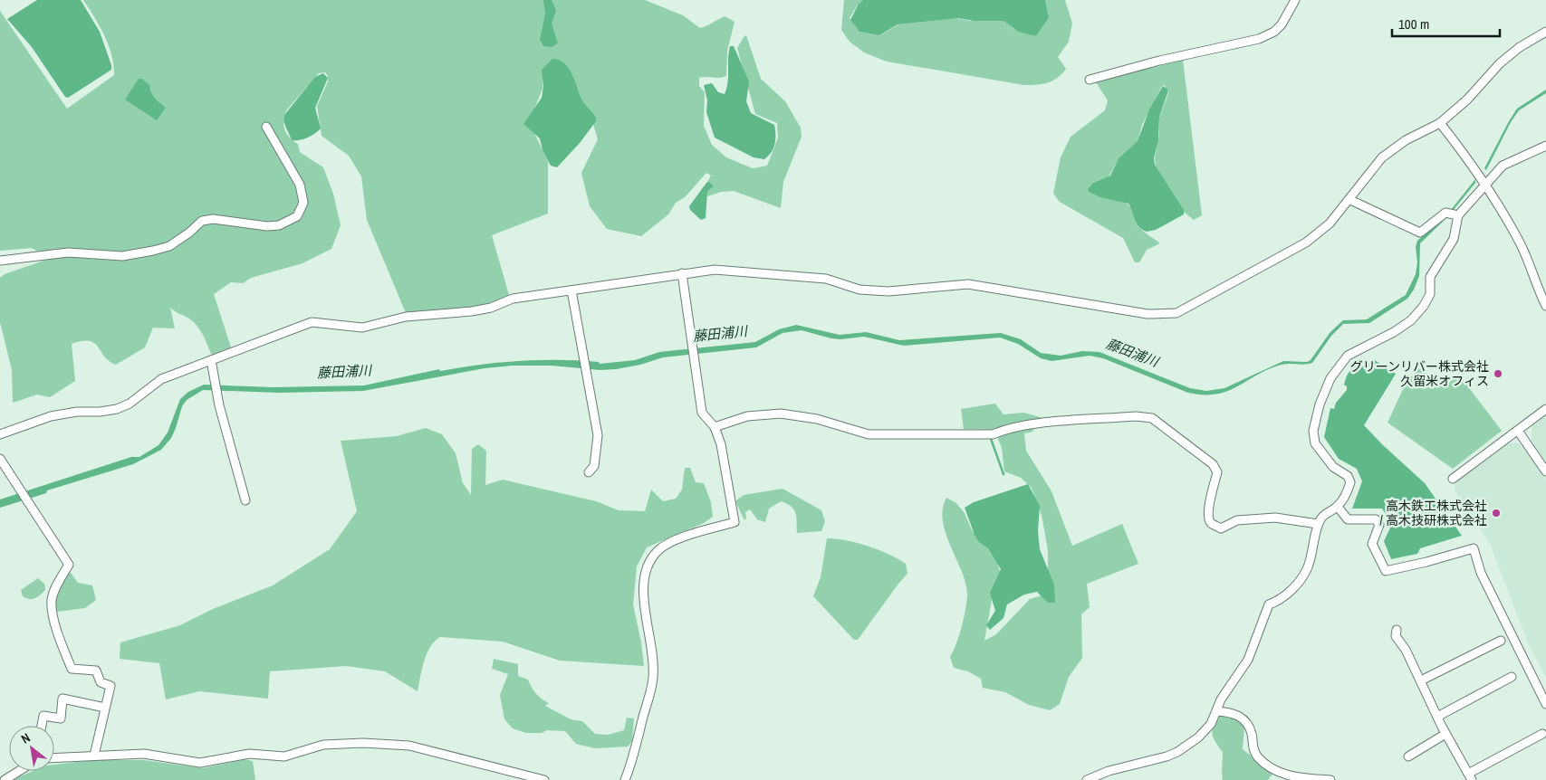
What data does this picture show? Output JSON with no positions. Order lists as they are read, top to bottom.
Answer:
{
  "water": ["藤田浦川"],
  "places": ["グリーンリバー株式会社 久留米オフィス", "高木鉄工株式会社 / 高木技研株式会社"],
  "scale_bar": "100 m",
  "north": "top left"
}
